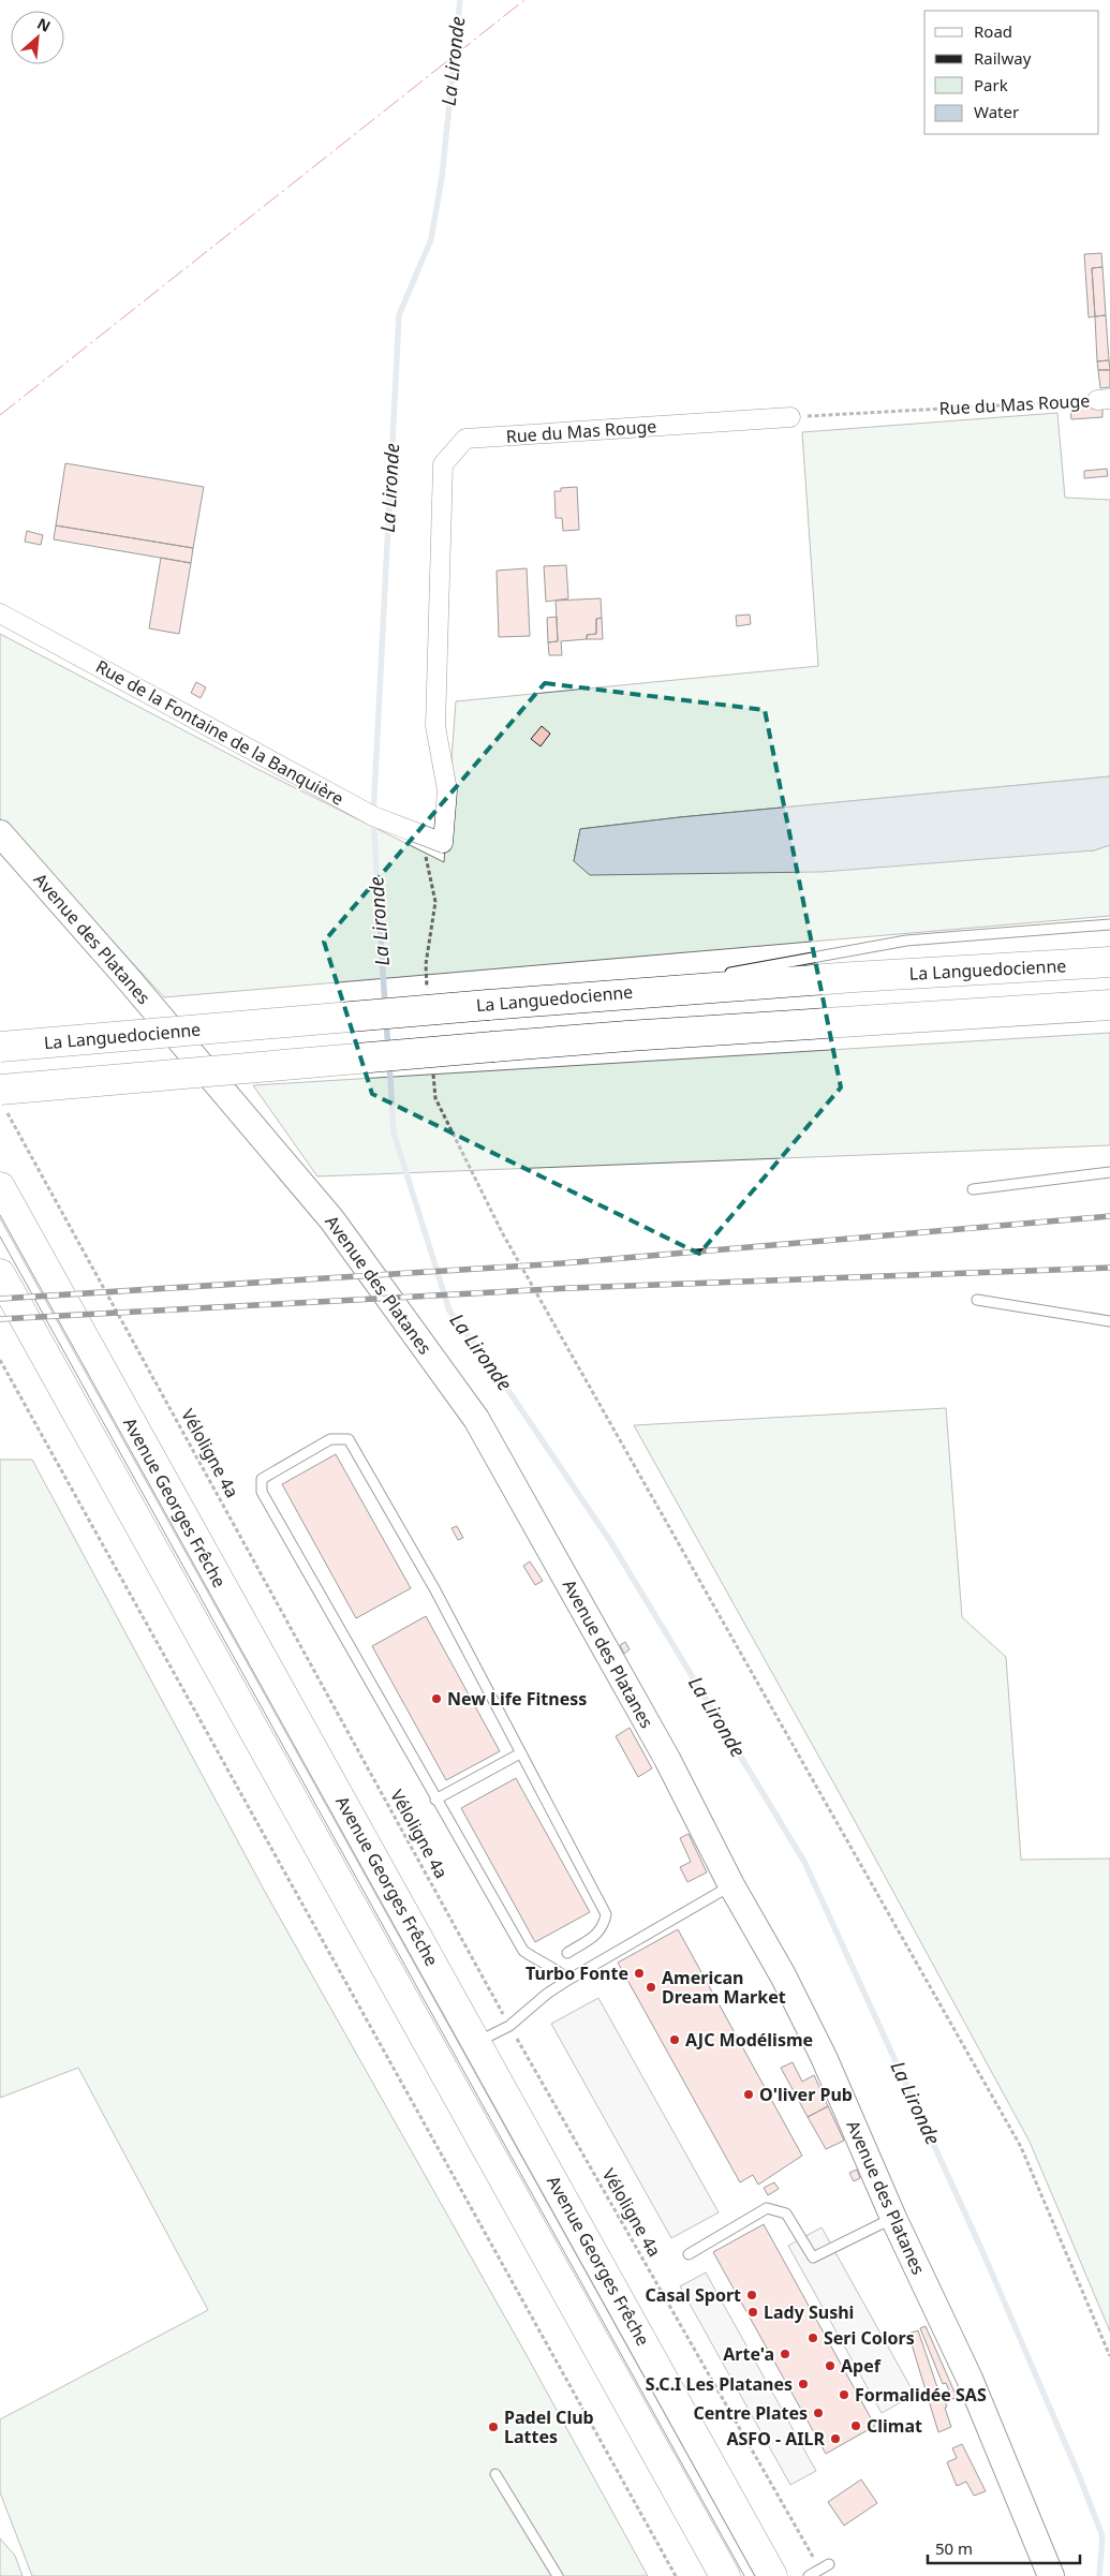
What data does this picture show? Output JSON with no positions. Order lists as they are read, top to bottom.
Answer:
{
  "streets": {
    "main road": ["La Languedocienne", "Avenue Georges Frêche"],
    "street": ["Rue du Mas Rouge", "Rue de la Fontaine de la Banquière", "Avenue des Platanes"],
    "path": ["Véloligne 4a"]
  },
  "crossings": [
    ["Rue du Mas Rouge", "Rue de la Fontaine de la Banquière"]
  ],
  "water": ["La Lironde"],
  "places": [
    "New Life Fitness",
    "Turbo Fonte",
    "American Dream Market",
    "AJC Modélisme",
    "O'liver Pub",
    "Casal Sport",
    "Lady Sushi",
    "Seri Colors",
    "Arte'a",
    "Apef",
    "S.C.I Les Platanes",
    "Formalidée SAS",
    "Centre Plates",
    "Climat",
    "Padel Club Lattes",
    "ASFO - AILR"
  ],
  "legend": [
    "Road",
    "Railway",
    "Park",
    "Water"
  ],
  "scale_bar": "50 m",
  "north": "top right"
}
